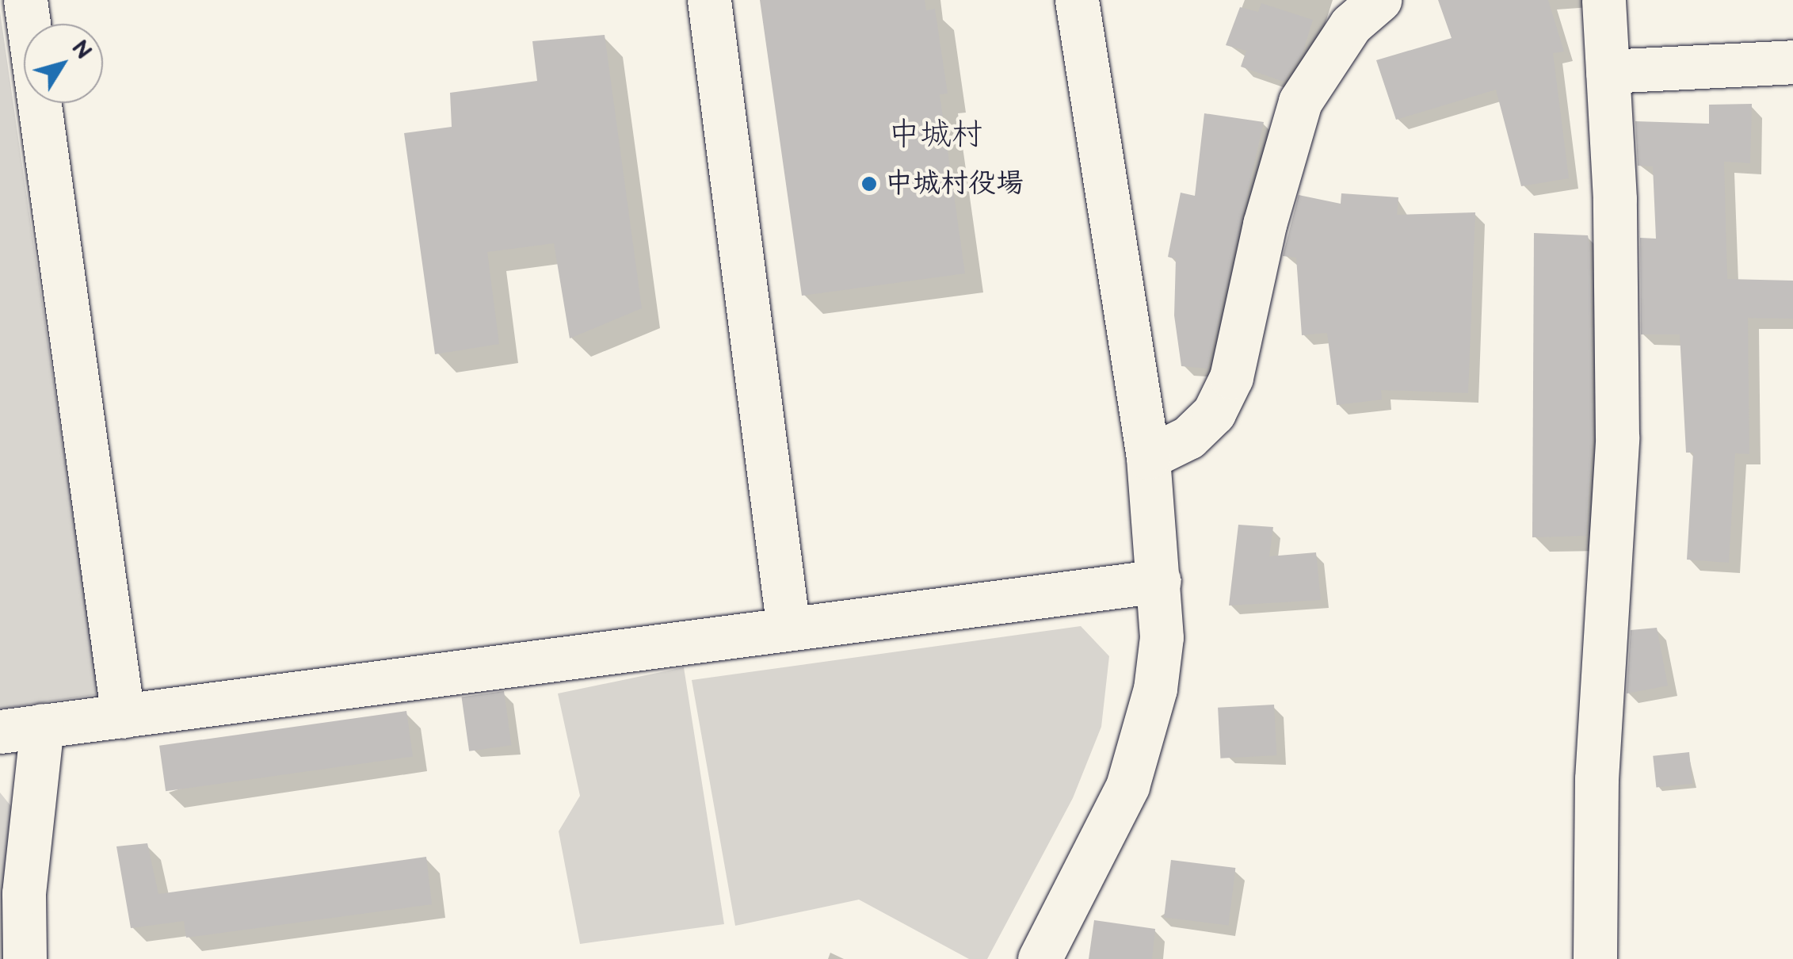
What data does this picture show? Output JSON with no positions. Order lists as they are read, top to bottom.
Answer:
{
  "districts": ["中城村"],
  "places": ["中城村役場"],
  "north": "top right"
}
